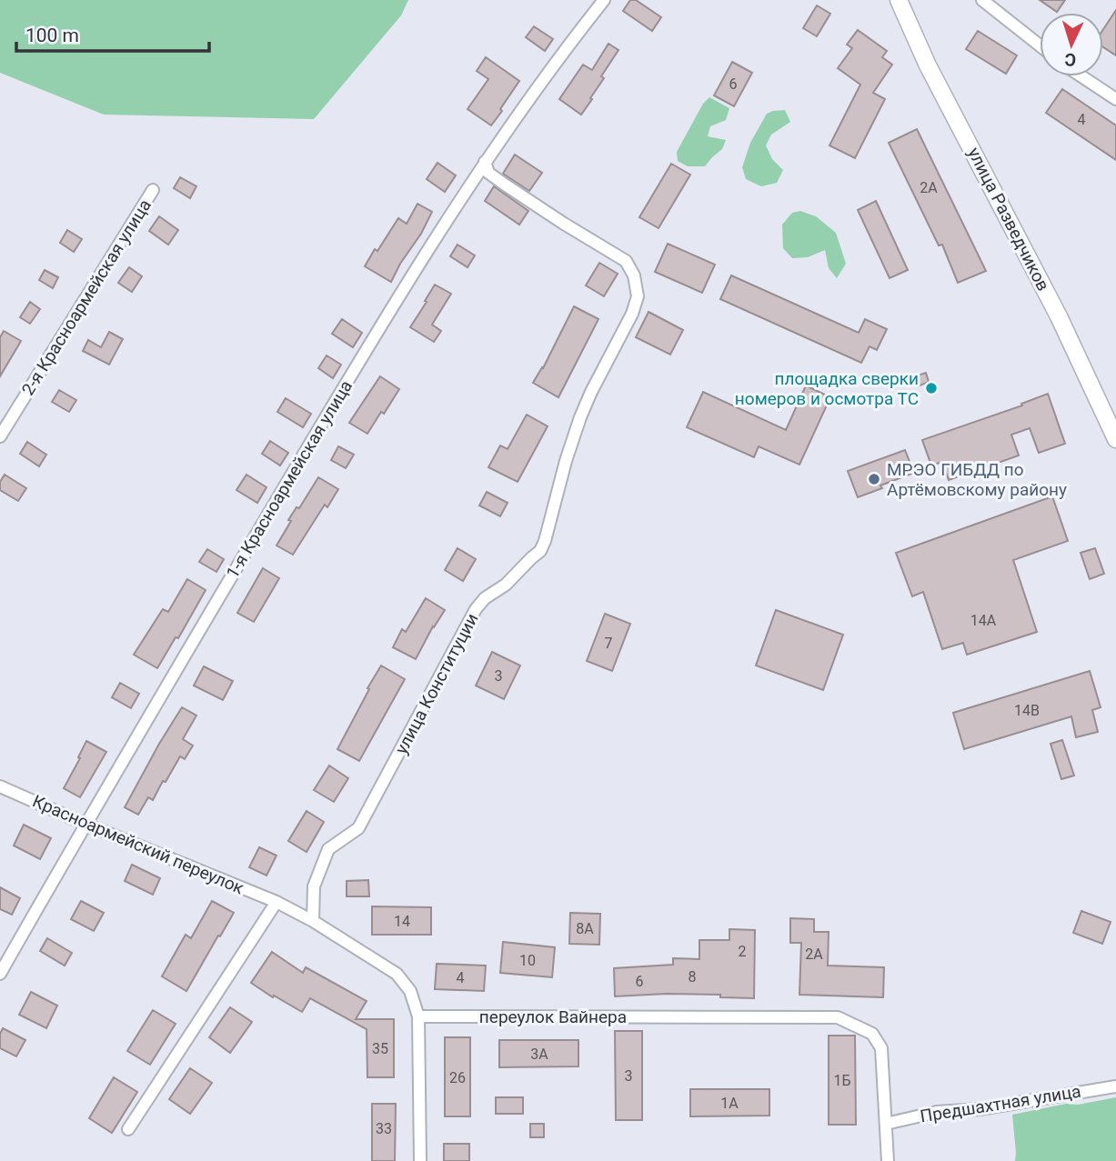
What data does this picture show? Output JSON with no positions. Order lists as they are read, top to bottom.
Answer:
{
  "streets": {
    "main road": ["улица Разведчиков"],
    "street": [
      "2-я Красноармейская улица",
      "1-я Красноармейская улица",
      "улица Конституции",
      "Красноармейский переулок",
      "переулок Вайнера",
      "Предшахтная улица"
    ]
  },
  "crossings": [
    ["1-я Красноармейская улица", "улица Конституции"],
    ["1-я Красноармейская улица", "Красноармейский переулок"],
    ["переулок Вайнера", "Предшахтная улица"]
  ],
  "places": ["площадка сверки номеров и осмотра ТС", "МРЭО ГИБДД по Артёмовскому району"],
  "house_numbers": [
    "6",
    "4",
    "2А",
    "14А",
    "7",
    "3",
    "14В",
    "14",
    "8А",
    "2",
    "2А",
    "10",
    "8",
    "4",
    "6",
    "35",
    "3А",
    "3",
    "26",
    "1Б",
    "1А",
    "33"
  ],
  "scale_bar": "100 m",
  "north": "bottom"
}
